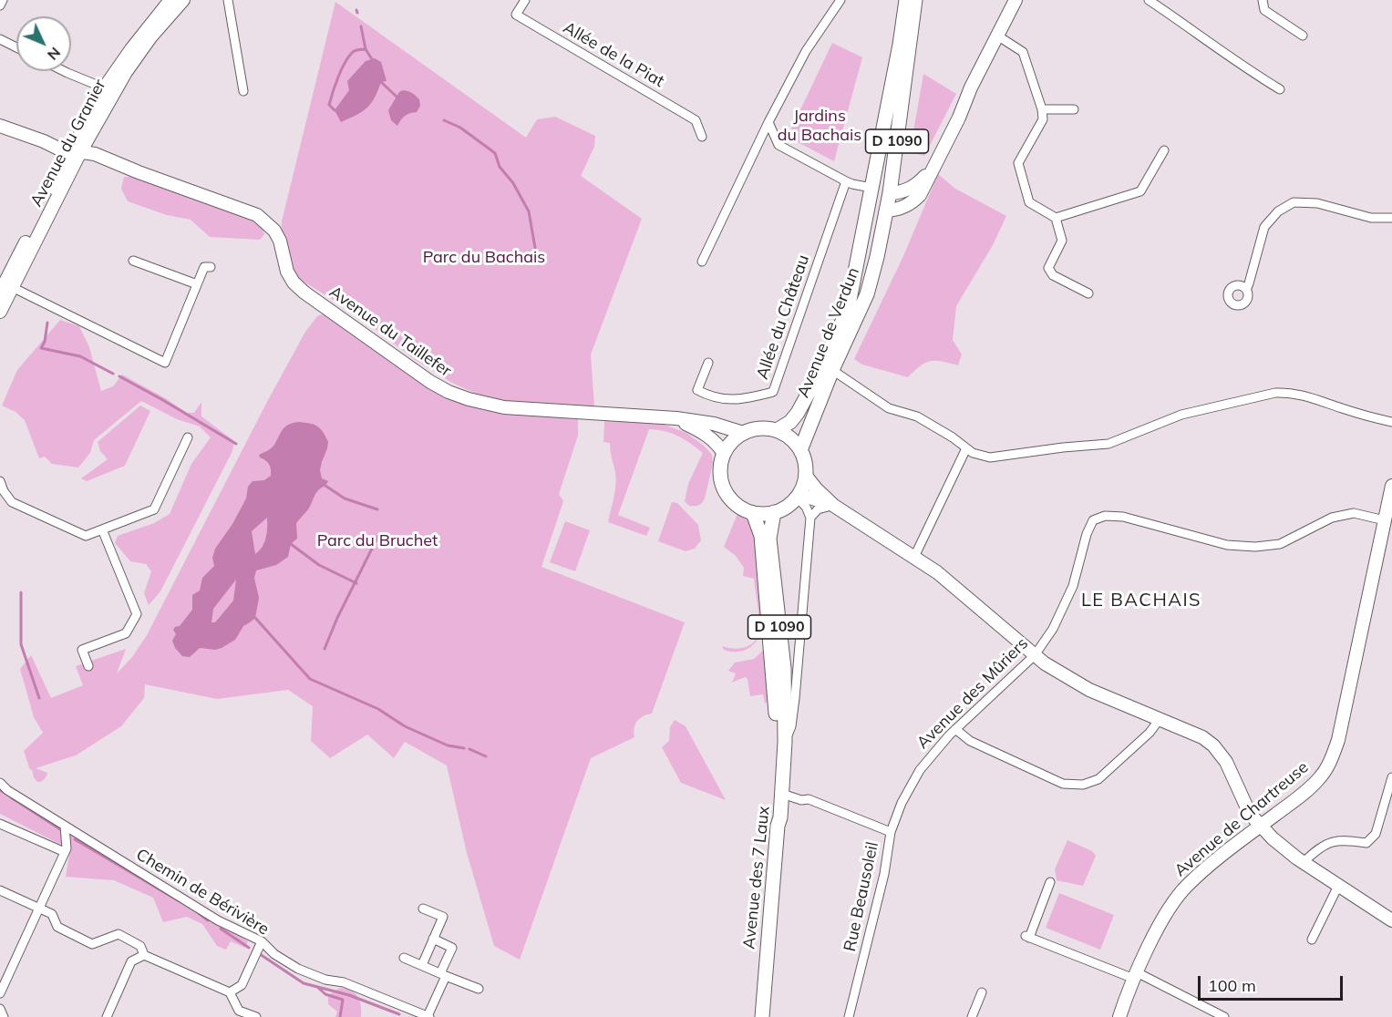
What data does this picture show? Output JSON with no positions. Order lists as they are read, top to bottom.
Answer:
{
  "streets": {
    "main road": ["D 1090", "Avenue de Verdun", "Avenue des 7 Laux"],
    "street": [
      "Allée de la Piat",
      "Avenue du Granier",
      "Allée du Château",
      "Avenue du Taillefer",
      "Avenue des Mûriers",
      "Avenue de Chartreuse",
      "Chemin de Bérivière",
      "Rue Beausoleil"
    ]
  },
  "crossings": [
    ["D 1090", "Avenue du Taillefer"],
    ["D 1090", "Avenue de Verdun"],
    ["D 1090", "Avenue des 7 Laux"],
    ["Avenue du Granier", "Avenue du Taillefer"],
    ["Avenue du Taillefer", "Avenue de Verdun"],
    ["Avenue du Taillefer", "Avenue des 7 Laux"],
    ["Avenue de Verdun", "Avenue des 7 Laux"],
    ["Avenue des Mûriers", "Avenue de Chartreuse"],
    ["Avenue des Mûriers", "Rue Beausoleil"],
    ["Avenue des 7 Laux", "Rue Beausoleil"]
  ],
  "districts": ["LE BACHAIS"],
  "parks": ["Jardins du Bachais", "Parc du Bachais", "Parc du Bruchet"],
  "scale_bar": "100 m",
  "north": "bottom right"
}
